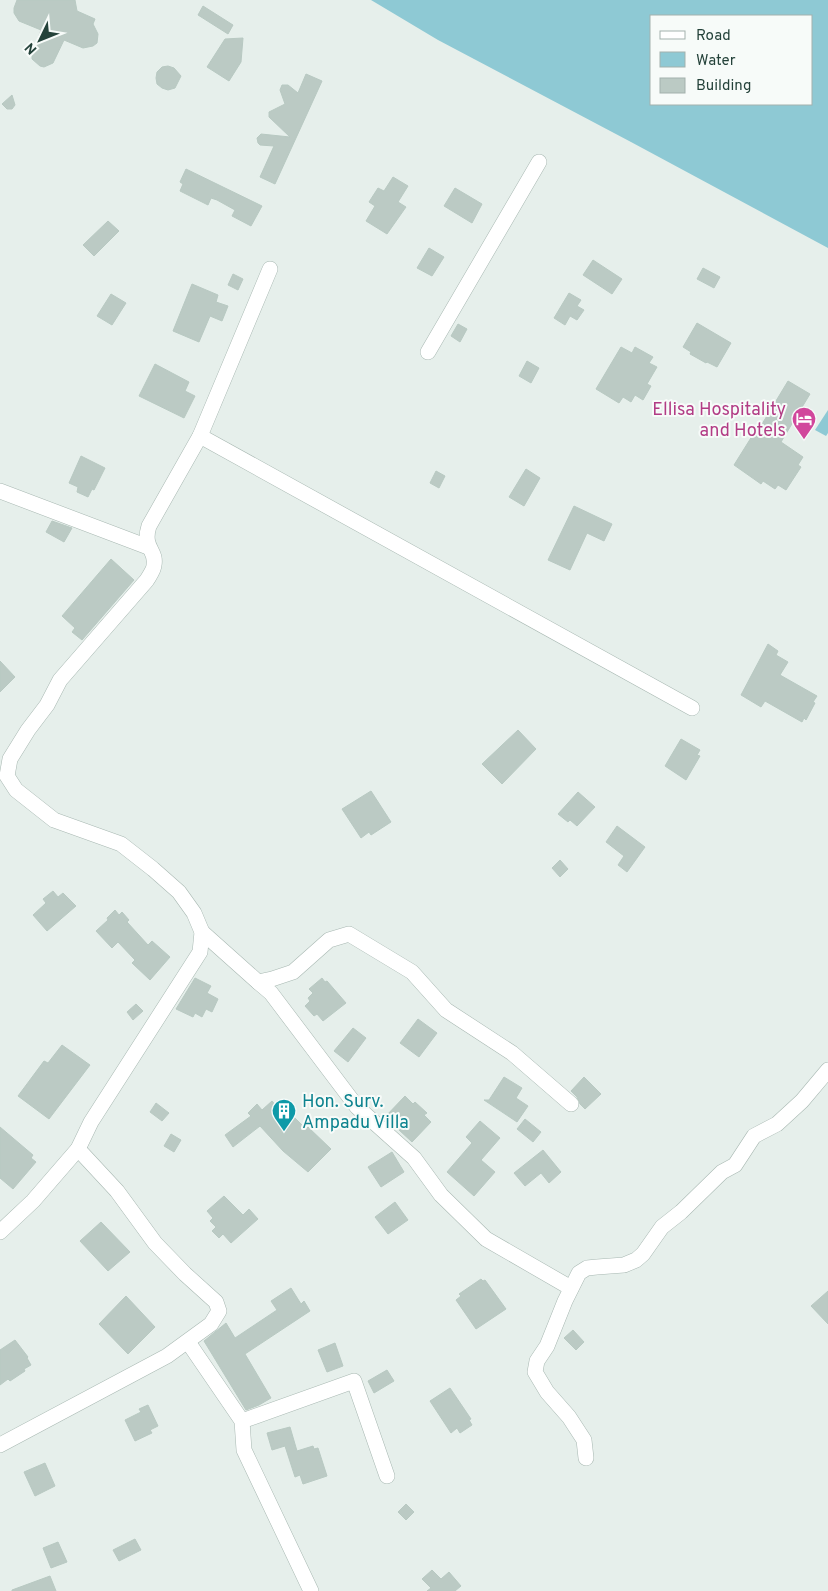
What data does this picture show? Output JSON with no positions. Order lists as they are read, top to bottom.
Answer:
{
  "places": {
    "hotel": ["Ellisa Hospitality and Hotels"],
    "building": ["Hon. Surv. Ampadu Villa"]
  },
  "legend": ["Road", "Water", "Building"],
  "north": "bottom left"
}
